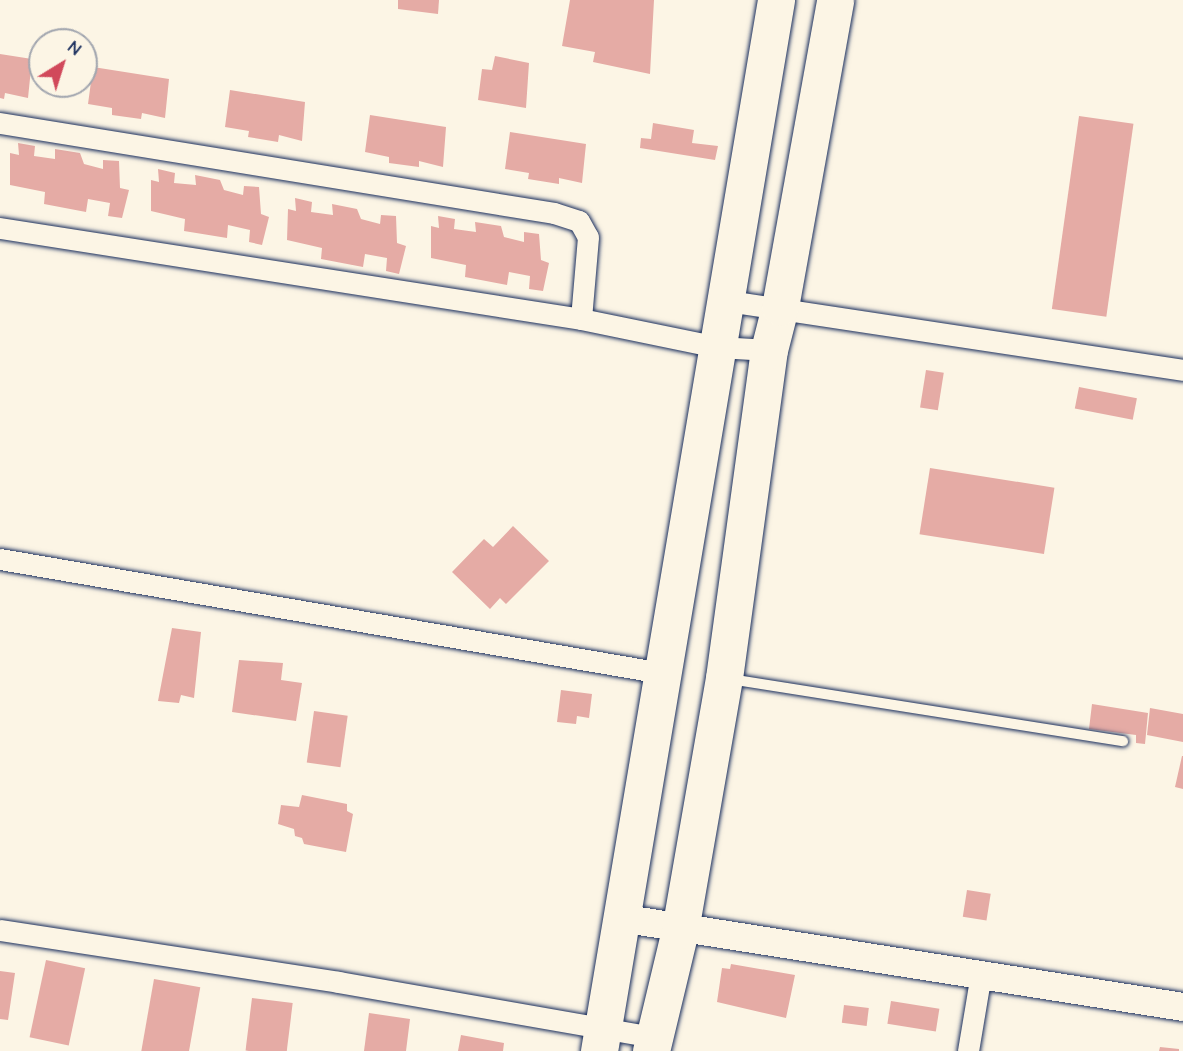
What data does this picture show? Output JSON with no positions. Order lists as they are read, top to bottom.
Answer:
{
  "north": "top right"
}
